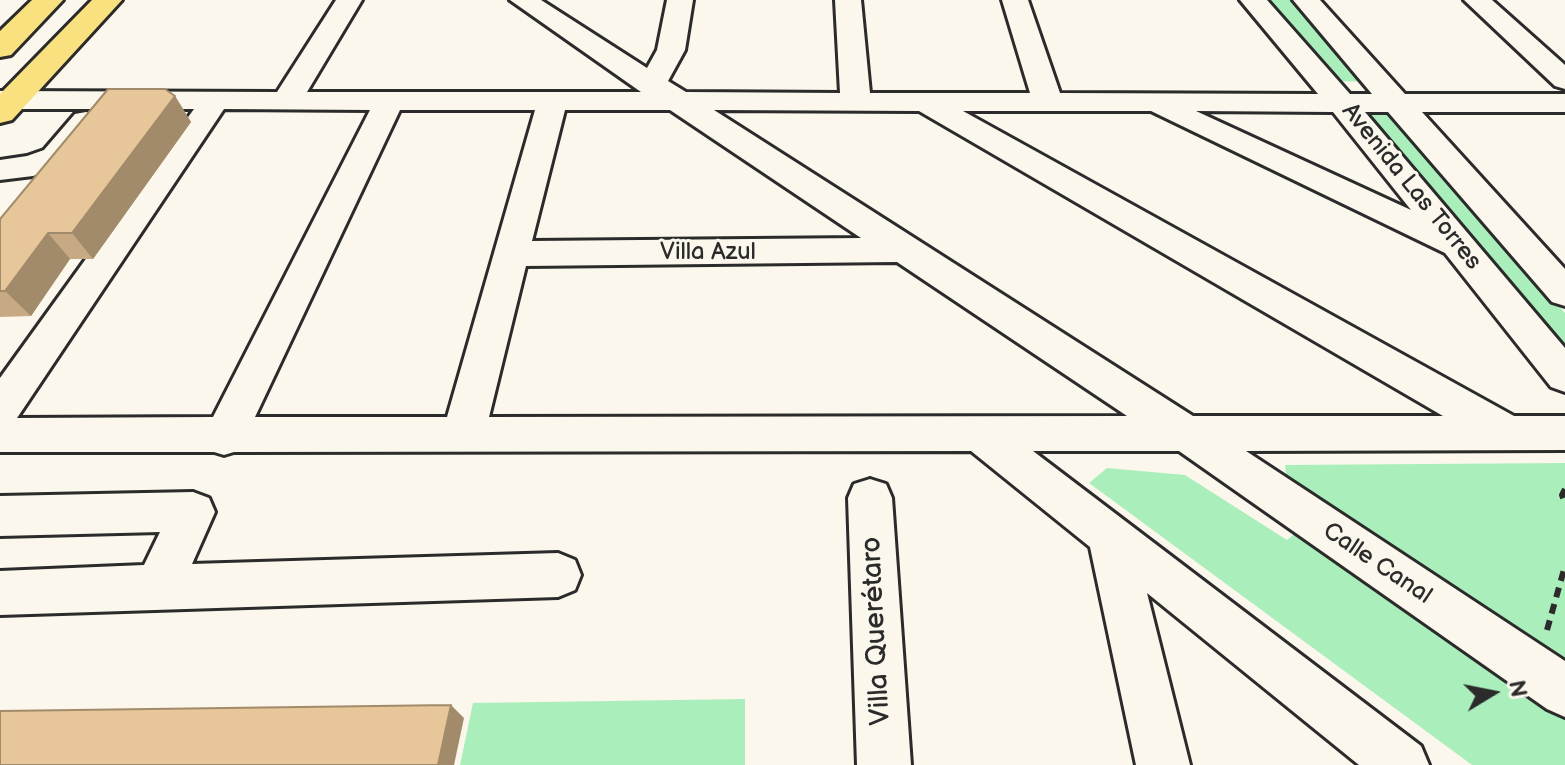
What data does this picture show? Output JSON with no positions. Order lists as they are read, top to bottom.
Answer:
{
  "streets": {
    "street": [
      "Avenida Las Torres",
      "Villa Azul",
      "Calle Canal",
      "Villa Querétaro"
    ]
  },
  "crossings": [
    ["Villa Azul", "Calle Canal"]
  ],
  "north": "right"
}
